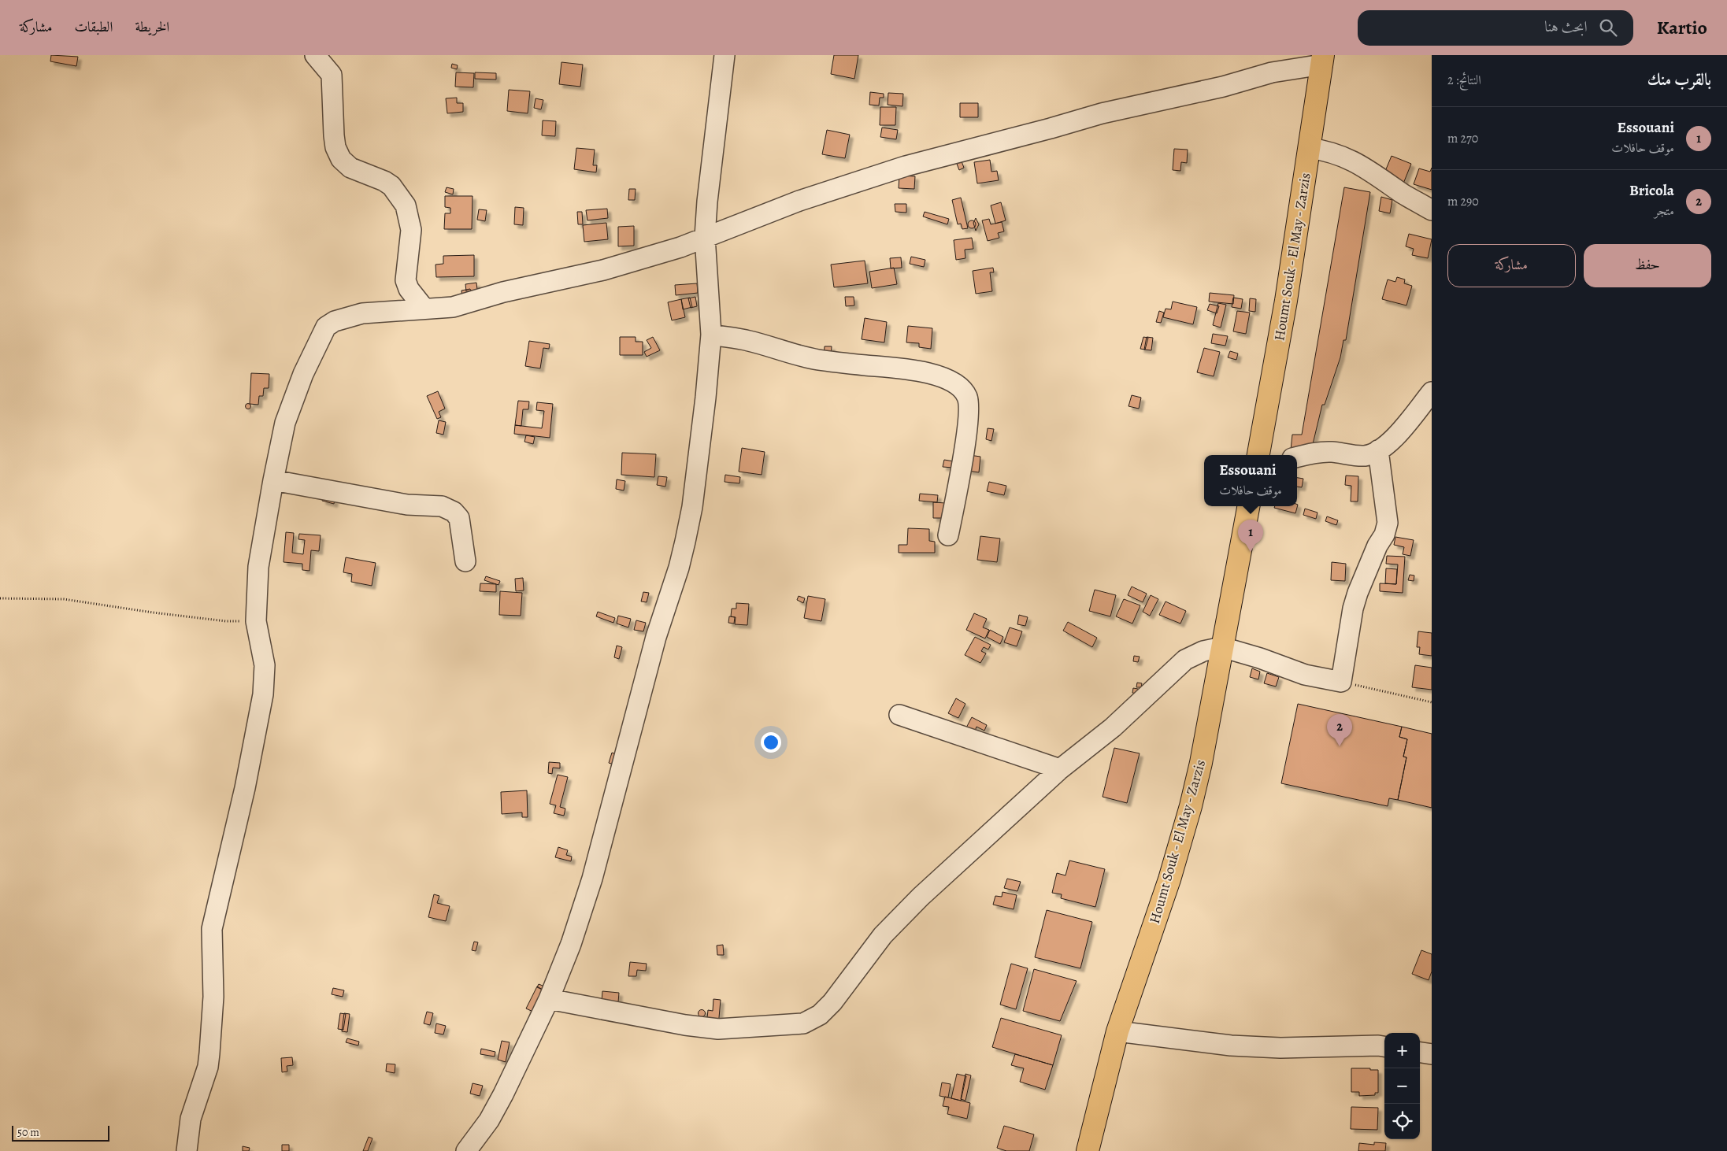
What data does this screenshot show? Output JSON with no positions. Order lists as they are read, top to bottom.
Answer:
{
  "streets": {
    "main road": ["Houmt Souk - El May - Zarzis"]
  },
  "scale_bar": "50 m",
  "page": {
    "header": "Kartio",
    "search": "ابحث هنا",
    "nav": ["الخريطة", "الطبقات", "مشاركة"],
    "heading": ["بالقرب منك", "النتائج: 2"],
    "list": [
      {
        "mark": "1",
        "name": "Essouani",
        "note": "موقف حافلات",
        "value": "270 m"
      },
      {
        "mark": "2",
        "name": "Bricola",
        "note": "متجر",
        "value": "290 m"
      }
    ],
    "buttons": ["حفظ", "مشاركة"],
    "popup": ["Essouani", "موقف حافلات"],
    "pins": ["1", "2"],
    "map_buttons": ["+", "−"],
    "scale": "50 m"
  }
}
